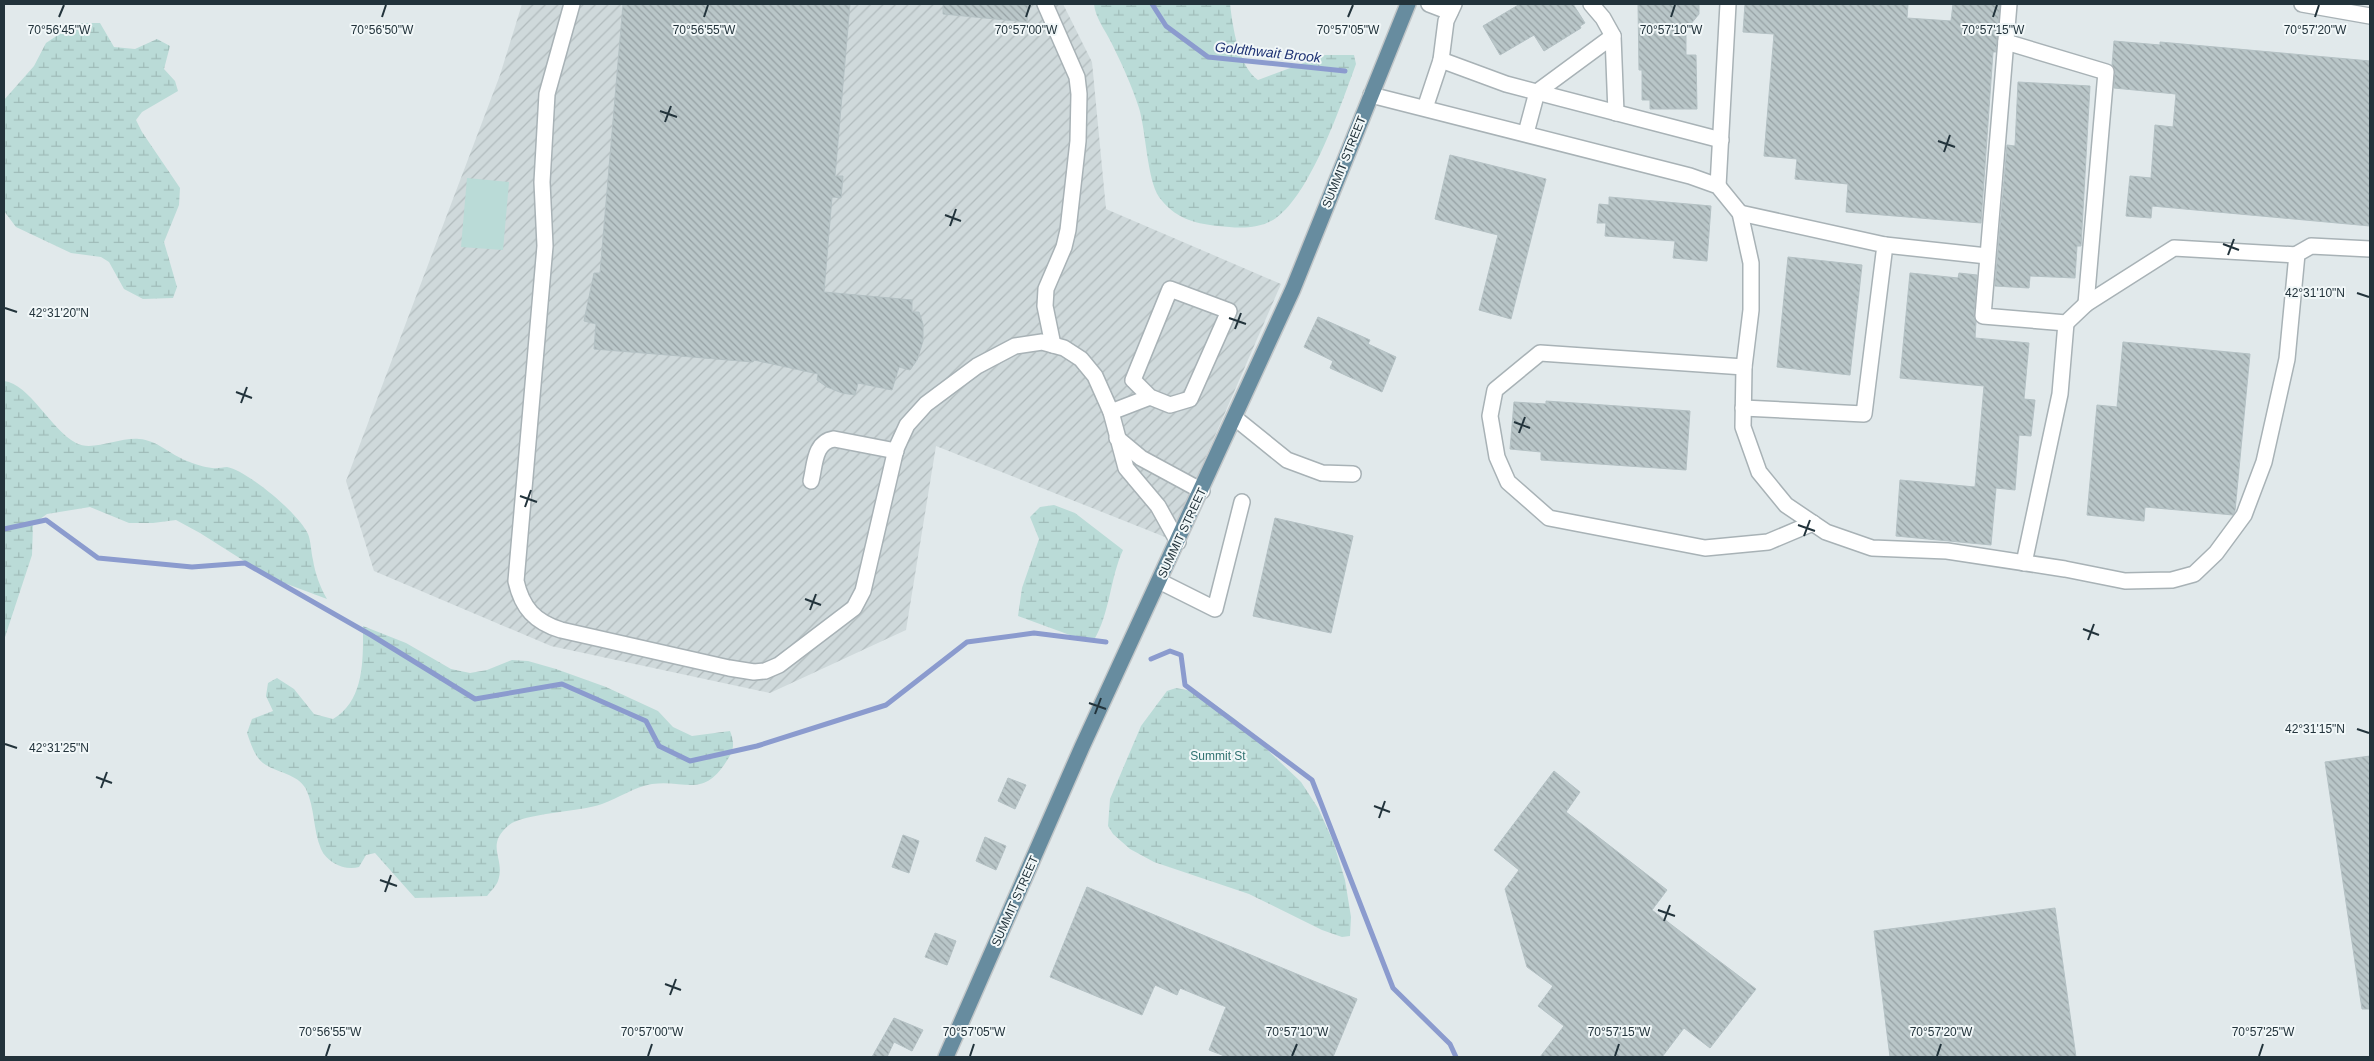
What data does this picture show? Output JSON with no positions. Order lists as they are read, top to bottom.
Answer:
{
  "streets": {
    "main road": ["SUMMIT STREET"]
  },
  "water": ["Goldthwait Brook"],
  "parks": ["Summit St"],
  "coordinates": [
    "70°56'50\"W",
    "70°56'45\"W",
    "70°56'55\"W",
    "70°57'00\"W",
    "70°57'05\"W",
    "70°57'10\"W",
    "70°57'15\"W",
    "70°57'20\"W",
    "42°31'10\"N",
    "42°31'20\"N",
    "42°31'15\"N",
    "42°31'25\"N",
    "70°57'25\"W"
  ]
}
